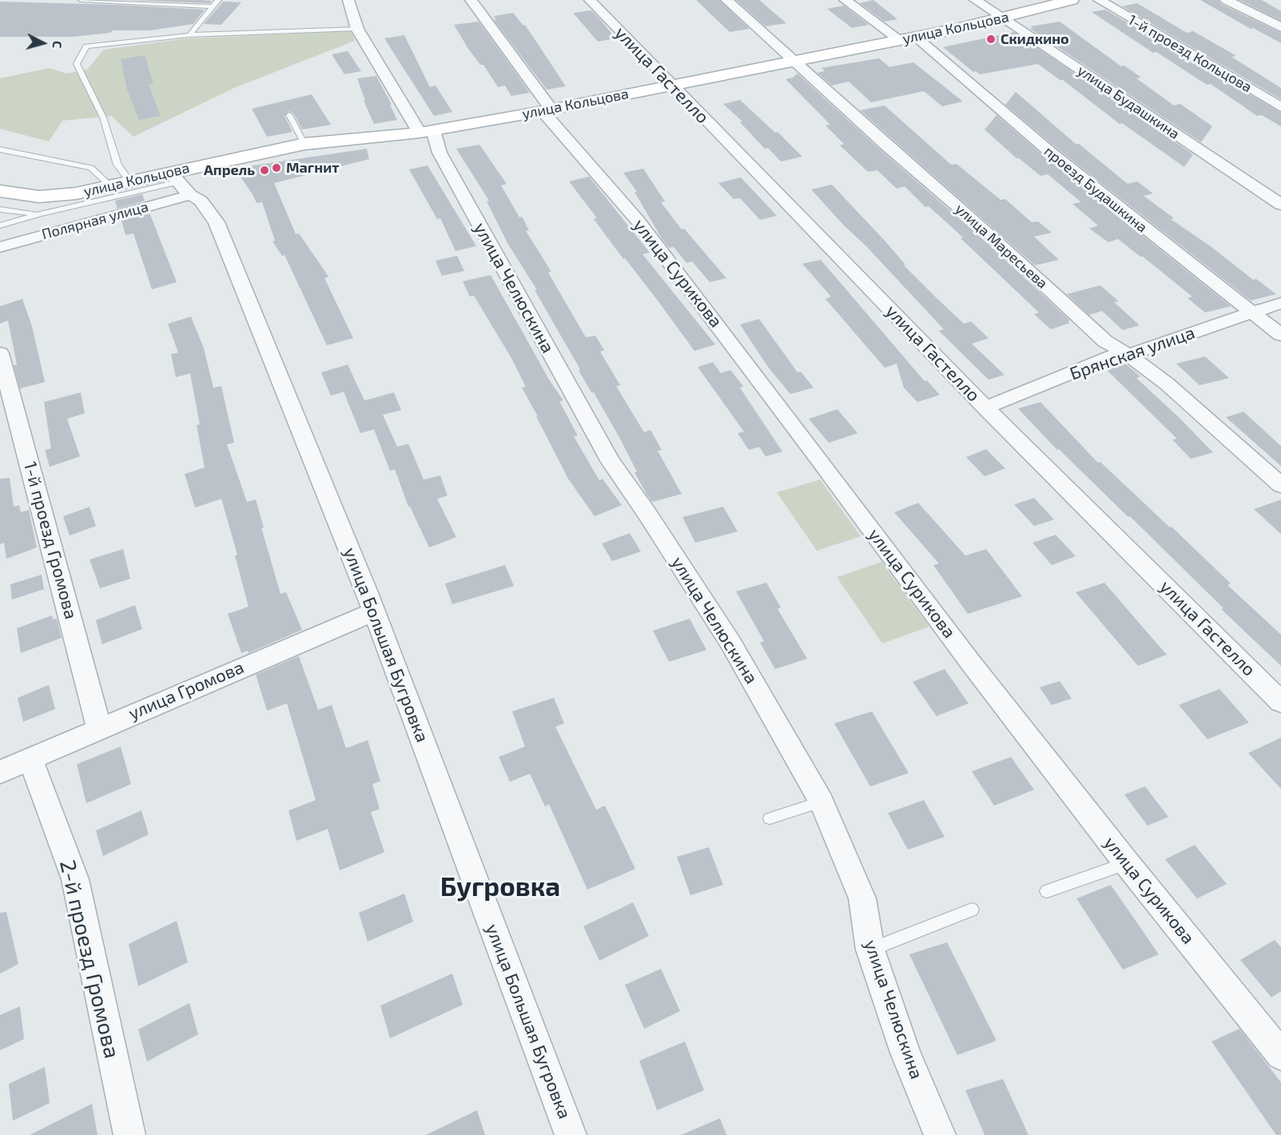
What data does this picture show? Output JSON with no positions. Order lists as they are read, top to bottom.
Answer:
{
  "streets": {
    "street": [
      "улица Кольцова",
      "1-й проезд Кольцова",
      "улица Гастелло",
      "улица Будашкина",
      "проезд Будашкина",
      "Полярная улица",
      "улица Маресьева",
      "улица Сурикова",
      "улица Челюскина",
      "Брянская улица",
      "1-й проезд Громова",
      "улица Большая Бугровка",
      "улица Громова",
      "2-й проезд Громова"
    ]
  },
  "crossings": [
    ["улица Кольцова", "улица Гастелло"],
    ["улица Кольцова", "улица Будашкина"],
    ["улица Кольцова", "проезд Будашкина"],
    ["улица Кольцова", "Полярная улица"],
    ["улица Кольцова", "улица Маресьева"],
    ["улица Кольцова", "улица Сурикова"],
    ["улица Кольцова", "улица Челюскина"],
    ["улица Кольцова", "улица Большая Бугровка"],
    ["улица Гастелло", "Брянская улица"],
    ["проезд Будашкина", "Брянская улица"],
    ["Полярная улица", "улица Большая Бугровка"],
    ["улица Маресьева", "Брянская улица"],
    ["1-й проезд Громова", "улица Громова"],
    ["улица Большая Бугровка", "улица Громова"],
    ["улица Громова", "2-й проезд Громова"]
  ],
  "districts": ["Бугровка"],
  "places": ["Скидкино", "Магнит", "Апрель"],
  "north": "right"
}
